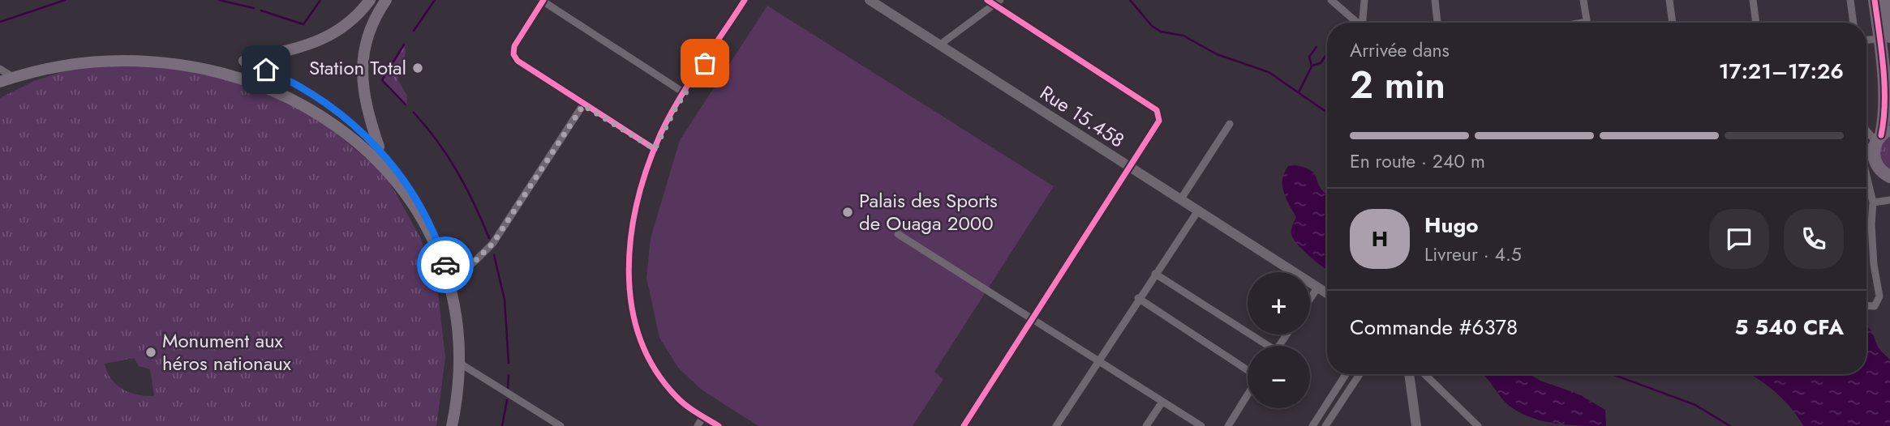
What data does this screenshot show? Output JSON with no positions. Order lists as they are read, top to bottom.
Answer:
{
  "streets": {
    "main road": ["Rue 15.458"]
  },
  "places": ["Station Total", "Palais des Sports de Ouaga 2000", "Monument aux héros nationaux"],
  "page": {
    "heading": ["2 min", "Arrivée dans", "17:21–17:26"],
    "panel": [
      "Hugo",
      "Livreur · 4.5",
      "Commande #6378",
      "5 540 CFA"
    ],
    "bar": "En route · 240 m",
    "round": "H",
    "map_buttons": ["+", "−"]
  }
}
